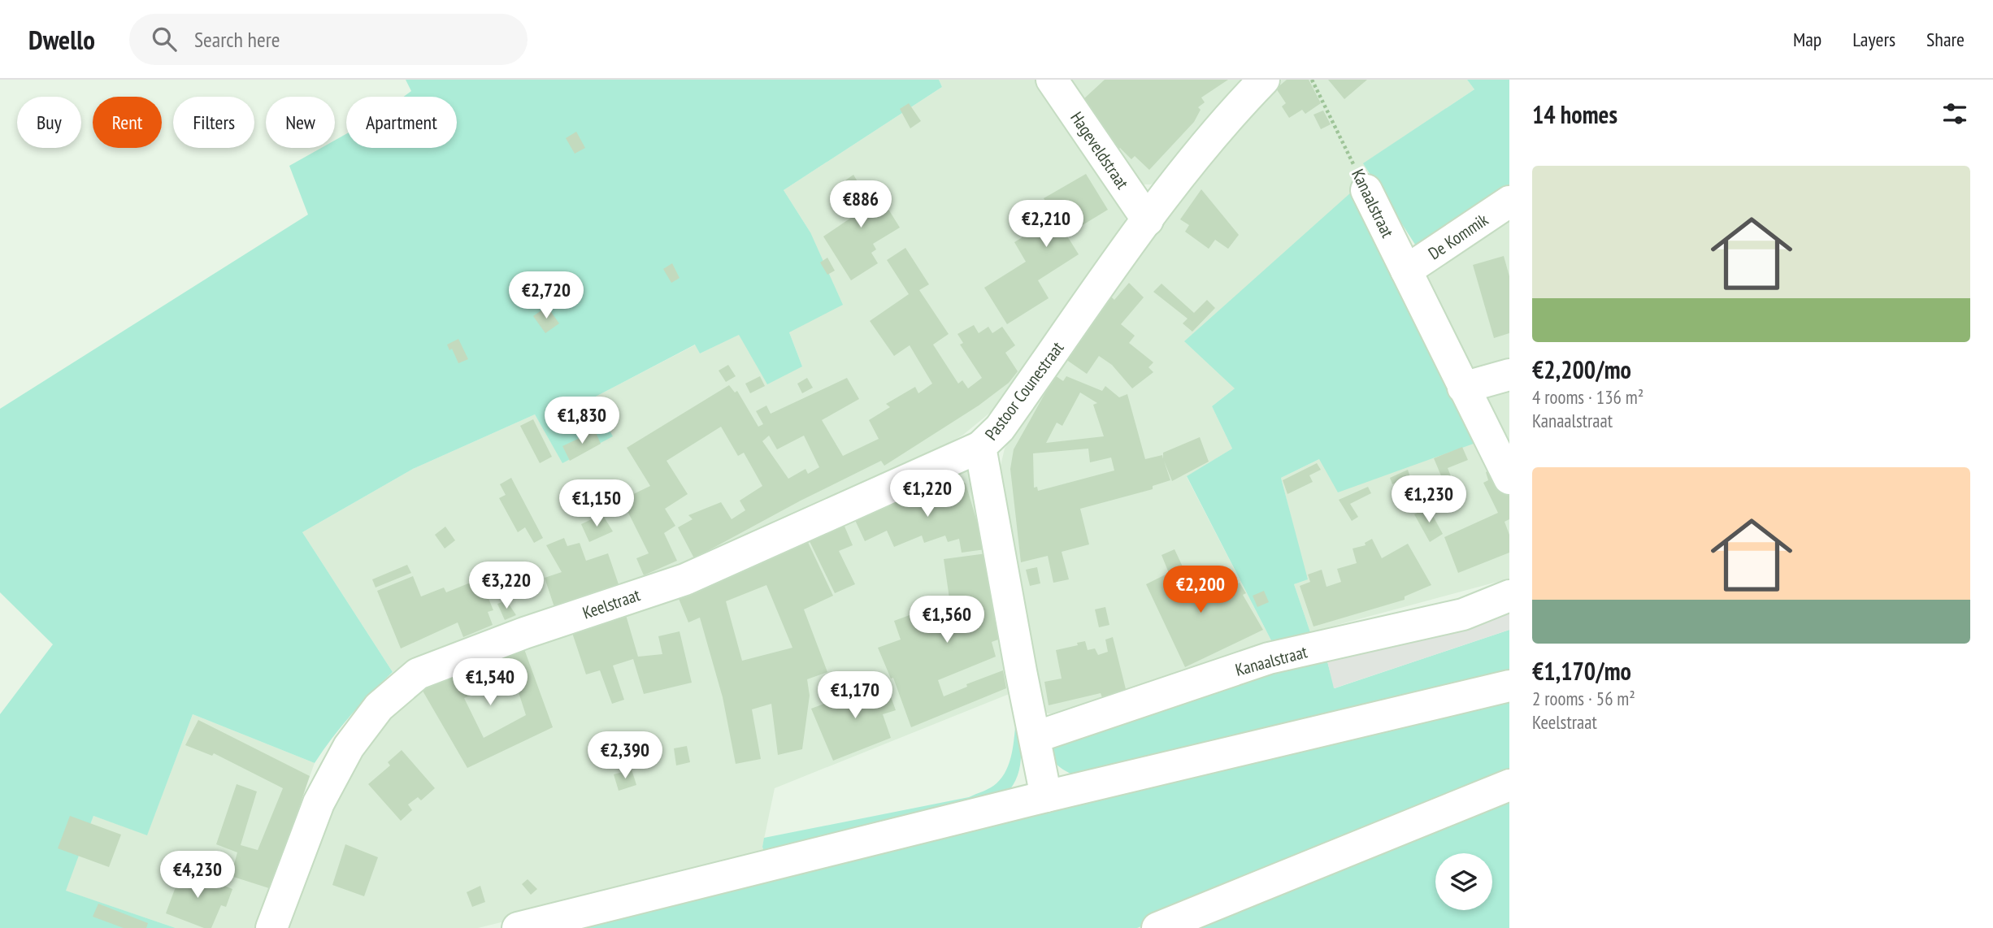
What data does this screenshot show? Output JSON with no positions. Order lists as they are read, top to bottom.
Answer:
{
  "streets": {
    "street": [
      "Hageveldstraat",
      "Kanaalstraat",
      "De Kommik",
      "Pastoor Counestraat",
      "Keelstraat"
    ]
  },
  "crossings": [
    ["Hageveldstraat", "Pastoor Counestraat"],
    ["Kanaalstraat", "De Kommik"],
    ["Kanaalstraat", "Pastoor Counestraat"],
    ["Pastoor Counestraat", "Keelstraat"]
  ],
  "page": {
    "header": "Dwello",
    "search": "Search here",
    "nav": ["Map", "Layers", "Share"],
    "heading": "14 homes",
    "chip": [
      "Buy",
      "Rent",
      "Filters",
      "New",
      "Apartment"
    ],
    "list": [
      {
        "name": "€2,200/mo",
        "note": "4 rooms · 136 m² · Kanaalstraat"
      },
      {
        "name": "€1,170/mo",
        "note": "2 rooms · 56 m² · Keelstraat"
      }
    ],
    "price": [
      "€886",
      "€2,210",
      "€2,720",
      "€1,830",
      "€1,220",
      "€1,230",
      "€1,150",
      "€3,220",
      "€2,200",
      "€1,560",
      "€1,540",
      "€1,170",
      "€2,390",
      "€4,230"
    ]
  }
}
